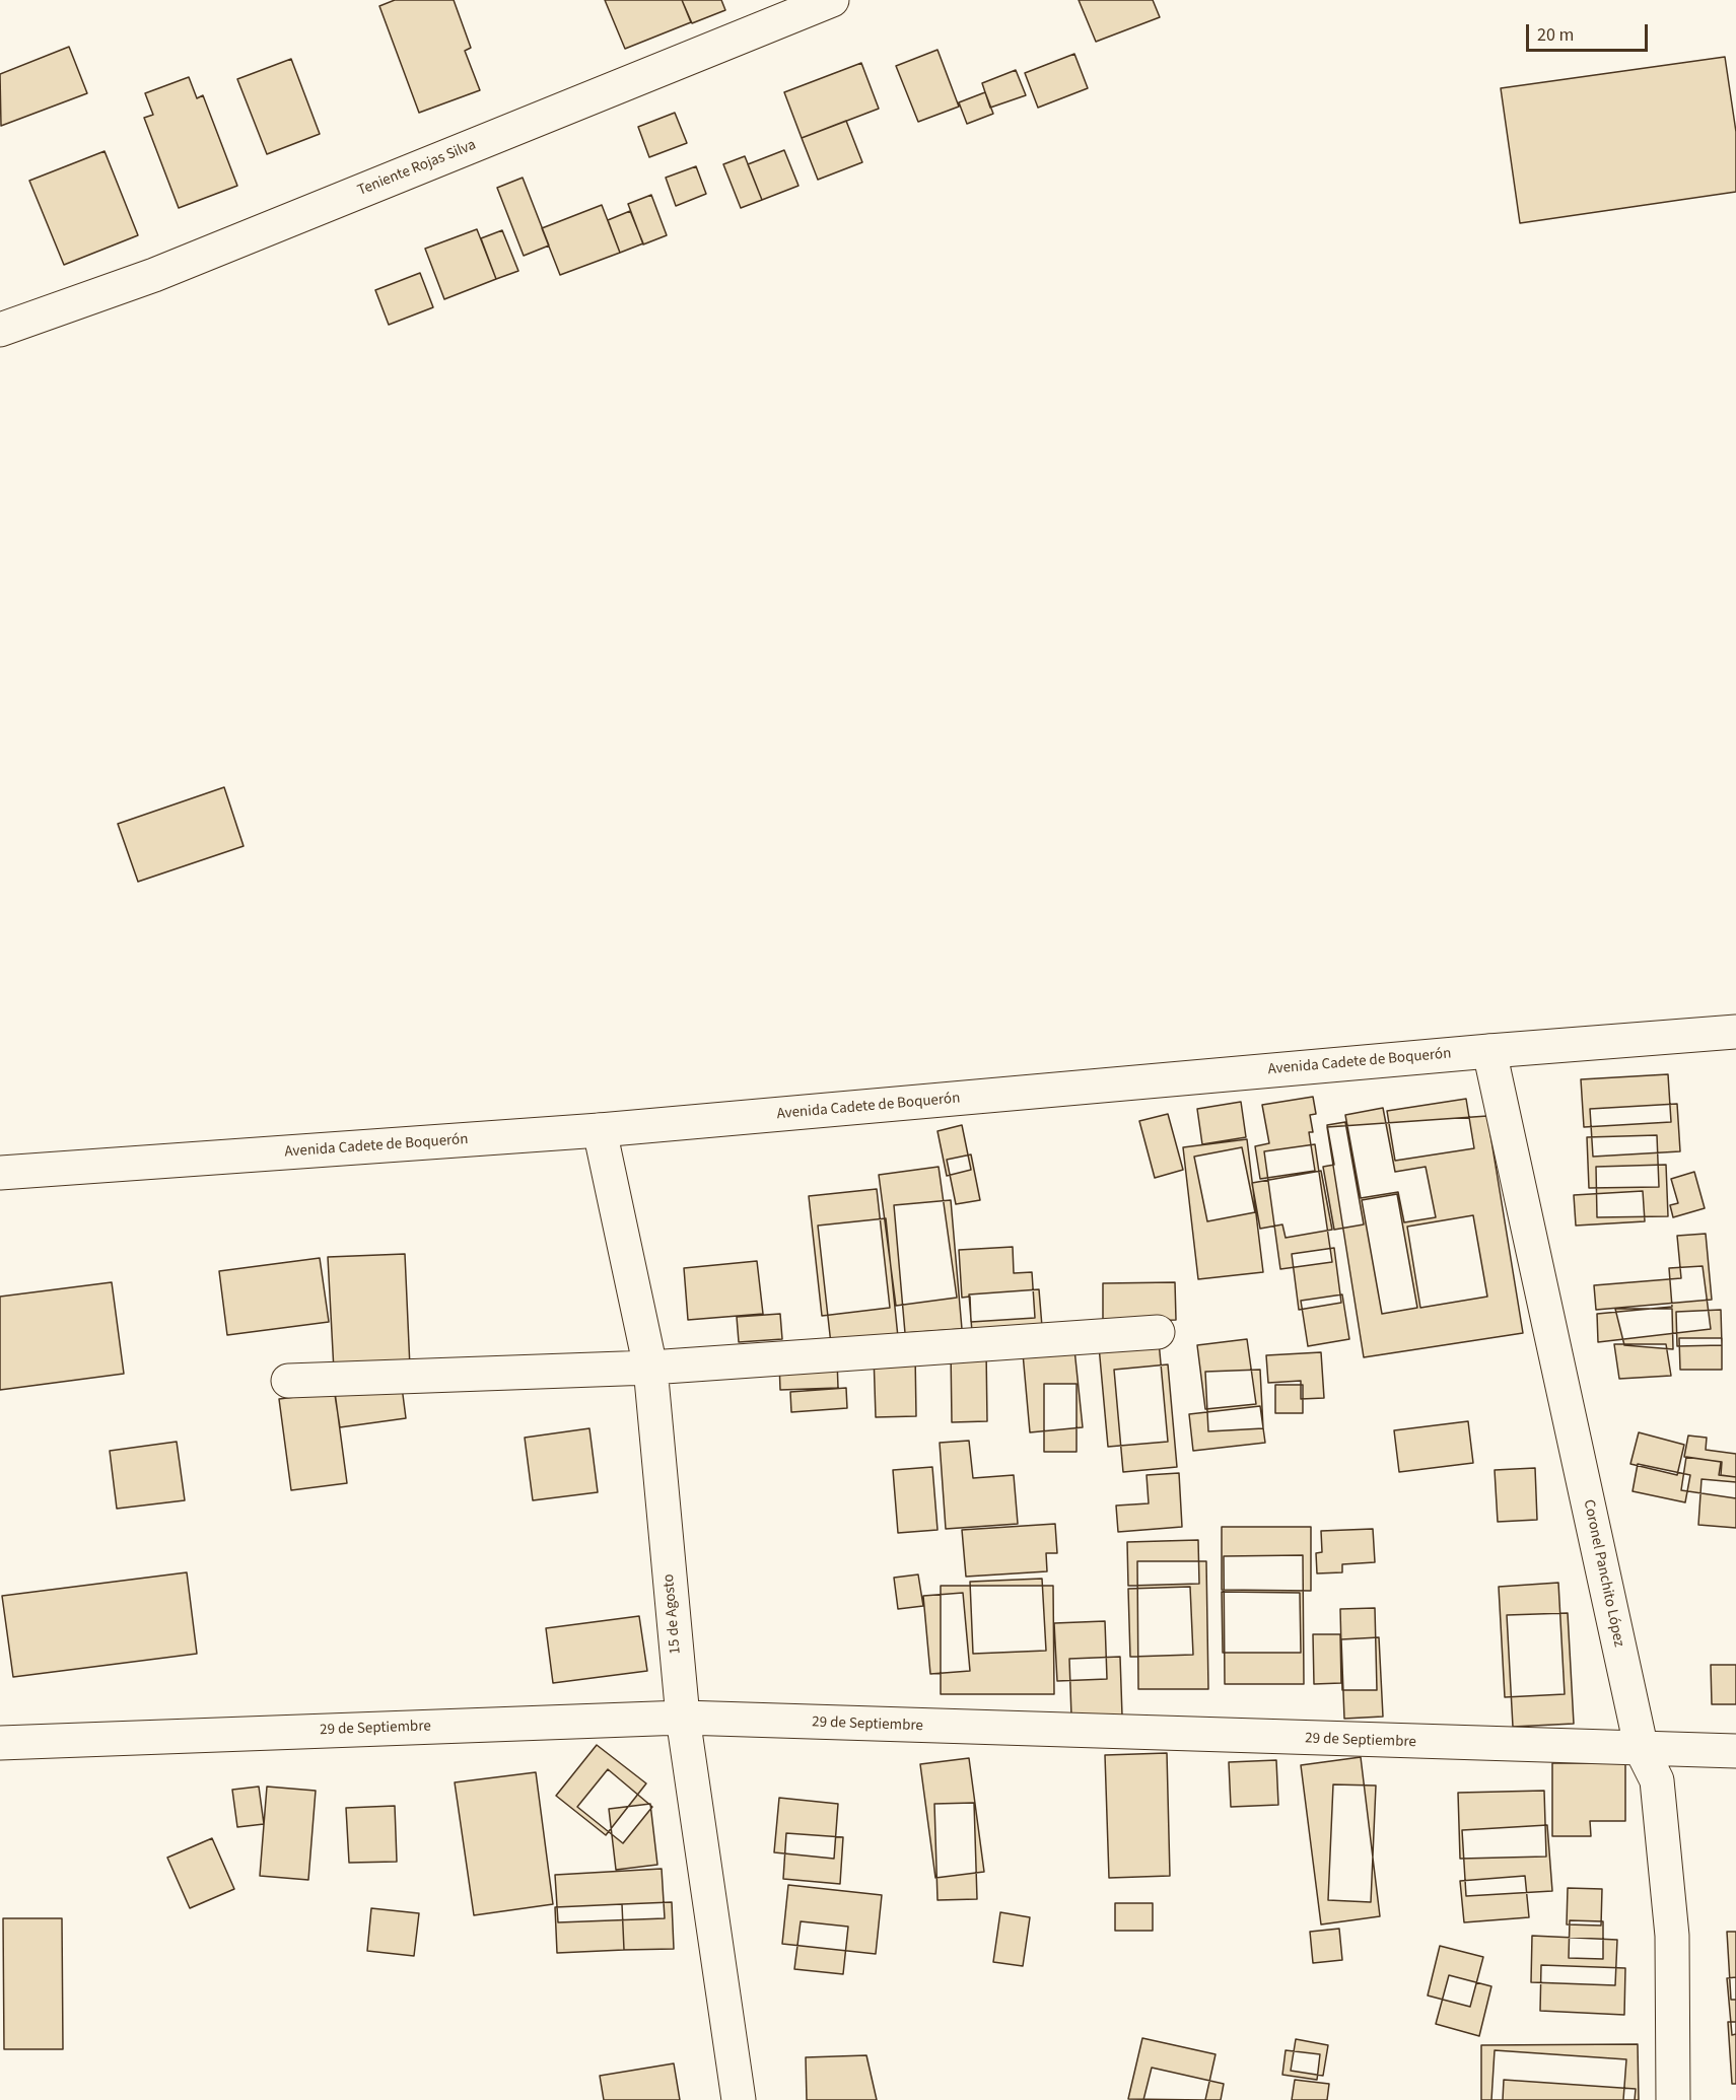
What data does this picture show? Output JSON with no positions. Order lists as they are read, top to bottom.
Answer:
{
  "streets": {
    "street": [
      "Teniente Rojas Silva",
      "Avenida Cadete de Boquerón",
      "Coronel Panchito López",
      "15 de Agosto",
      "29 de Septiembre"
    ]
  },
  "crossings": [
    ["Avenida Cadete de Boquerón", "Coronel Panchito López"],
    ["Avenida Cadete de Boquerón", "15 de Agosto"],
    ["Coronel Panchito López", "29 de Septiembre"],
    ["15 de Agosto", "29 de Septiembre"]
  ],
  "scale_bar": "20 m"
}
